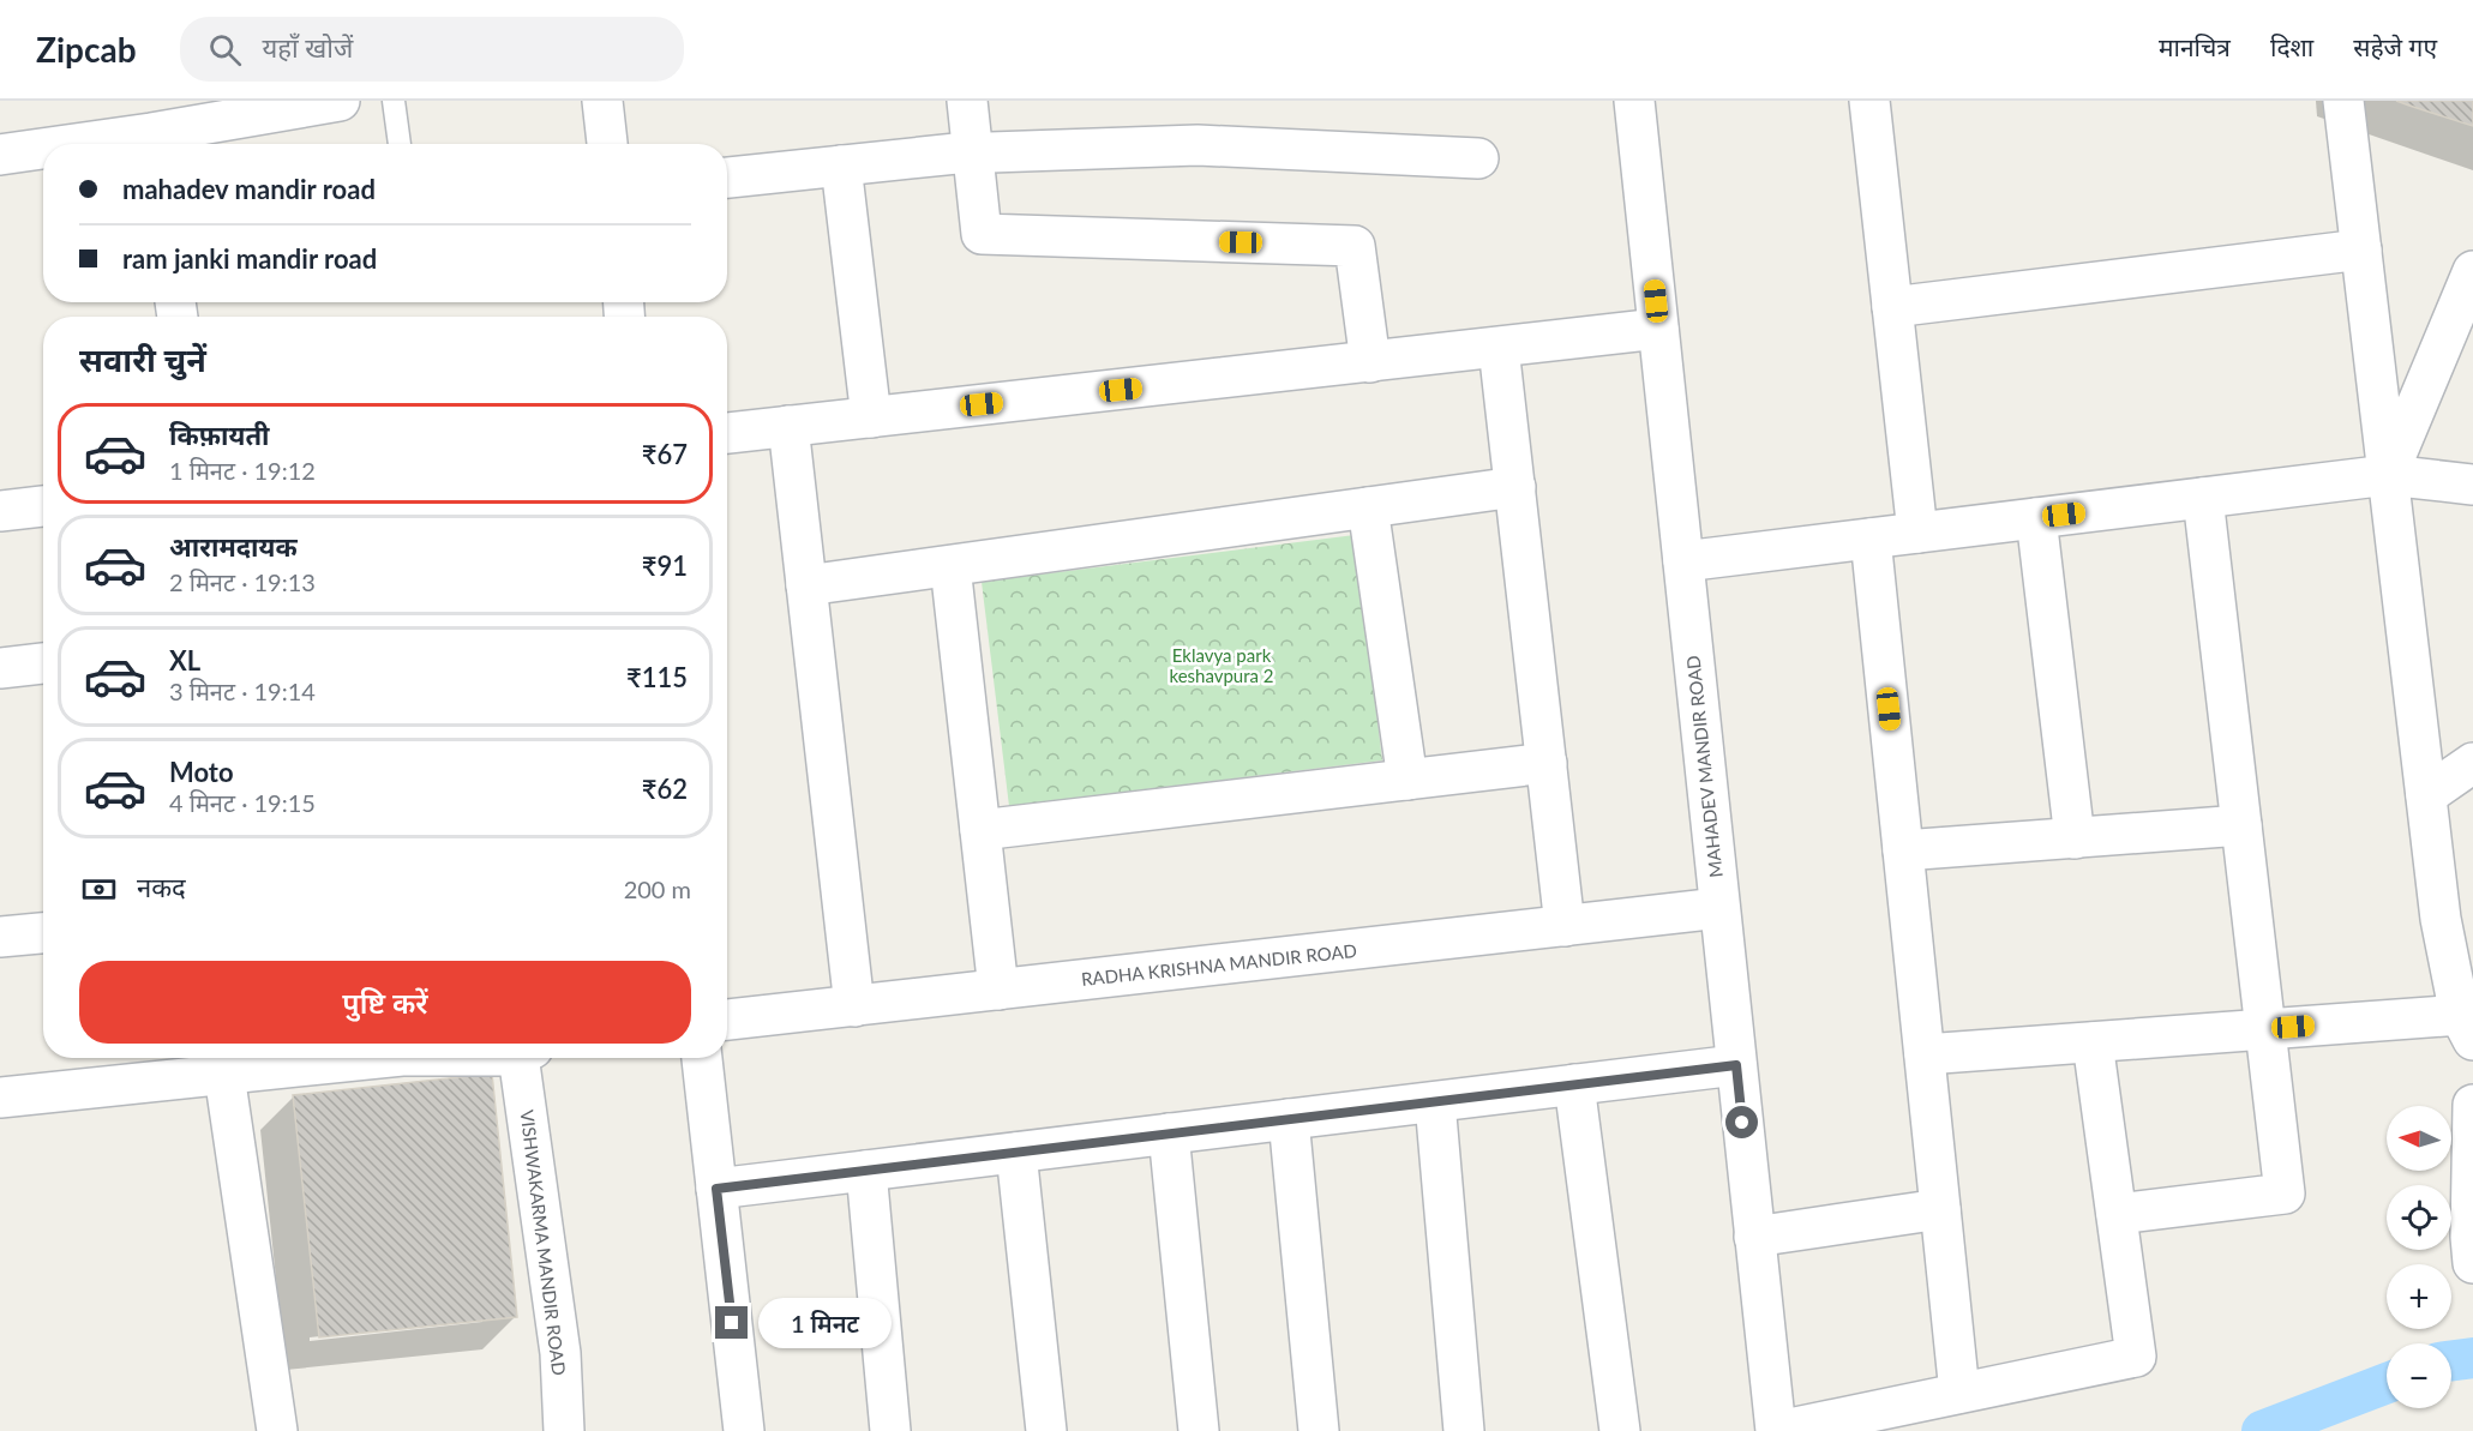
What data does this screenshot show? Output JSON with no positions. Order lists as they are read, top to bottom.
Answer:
{
  "streets": {
    "street": ["MAHADEV MANDIR ROAD", "RADHA KRISHNA MANDIR ROAD", "VISHWAKARMA MANDIR ROAD"]
  },
  "crossings": [
    ["MAHADEV MANDIR ROAD", "RADHA KRISHNA MANDIR ROAD"]
  ],
  "parks": ["Eklavya park keshavpura 2"],
  "north": "left",
  "page": {
    "header": "Zipcab",
    "search": "यहाँ खोजें",
    "nav": ["मानचित्र", "दिशा", "सहेजे गए"],
    "banner": ["mahadev mandir road", "ram janki mandir road"],
    "heading": "सवारी चुनें",
    "list": [
      {
        "name": "किफ़ायती",
        "note": "1 मिनट · 19:12",
        "value": "₹67"
      },
      {
        "name": "आरामदायक",
        "note": "2 मिनट · 19:13",
        "value": "₹91"
      },
      {
        "name": "XL",
        "note": "3 मिनट · 19:14",
        "value": "₹115"
      },
      {
        "name": "Moto",
        "note": "4 मिनट · 19:15",
        "value": "₹62"
      }
    ],
    "pay": ["नकद", "200 m"],
    "buttons": "पुष्टि करें",
    "map_buttons": ["+", "−"],
    "bubble": "1 मिनट"
  }
}
